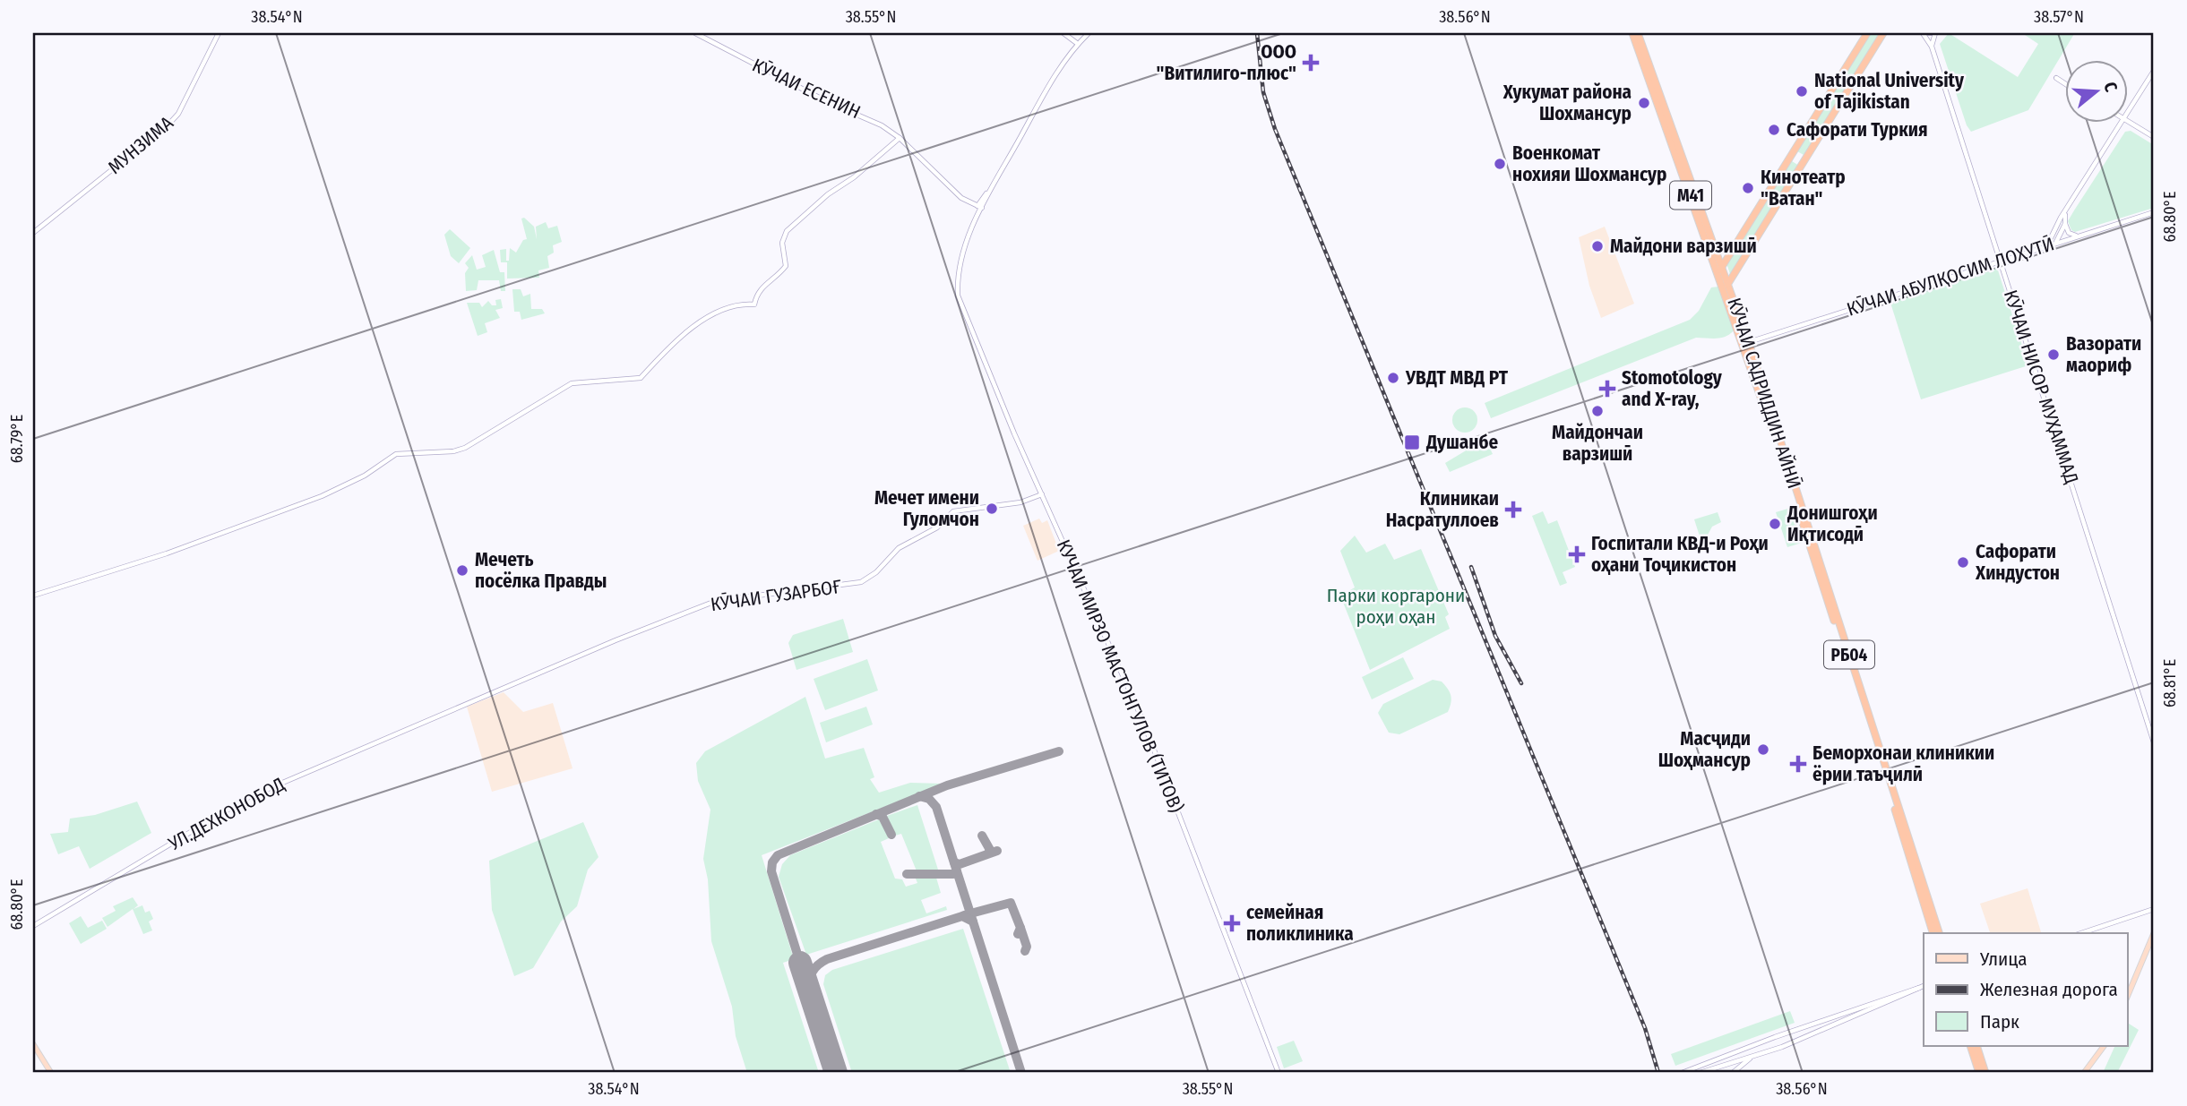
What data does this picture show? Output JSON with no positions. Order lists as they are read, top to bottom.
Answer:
{
  "streets": {
    "highway": ["M41", "КӮЧАИ САДРИДДИН АЙНӢ", "РБ04"],
    "street": [
      "КӮЧАИ ЕСЕНИН",
      "МУНЗИМА",
      "КӮЧАИ АБУЛҚОСИМ ЛОҲУТӢ",
      "КӮЧАИ НИСОР МУҲАММАД",
      "КӮЧАИ ГУЗАРБОҒ",
      "КУЧАИ МИРЗО МАСТОНГУЛОВ (ТИТОВ)",
      "УЛ.ДЕХКОНОБОД"
    ]
  },
  "crossings": [
    ["КӮЧАИ ЕСЕНИН", "КУЧАИ МИРЗО МАСТОНГУЛОВ (ТИТОВ)"],
    ["КӮЧАИ АБУЛҚОСИМ ЛОҲУТӢ", "КӮЧАИ НИСОР МУҲАММАД"],
    ["КӮЧАИ АБУЛҚОСИМ ЛОҲУТӢ", "КӮЧАИ САДРИДДИН АЙНӢ"],
    ["КӮЧАИ ГУЗАРБОҒ", "КУЧАИ МИРЗО МАСТОНГУЛОВ (ТИТОВ)"],
    ["КӮЧАИ ГУЗАРБОҒ", "УЛ.ДЕХКОНОБОД"]
  ],
  "parks": ["Парки коргарони роҳи оҳан"],
  "places": {
    "health": [
      "ООО \"Витилиго-плюс\"",
      "Stomotology and X-ray,",
      "Клиникаи Насратуллоев",
      "Госпитали КВД-и Роҳи оҳани Тоҷикистон",
      "Беморхонаи клиникии ёрии таъҷилӣ",
      "семейная поликлиника"
    ],
    "other": [
      "National University of Tajikistan",
      "Хукумат района Шохмансур",
      "Сафорати Туркия",
      "Военкомат нохияи Шохмансур",
      "Кинотеатр \"Ватан\"",
      "Майдони варзишӣ",
      "Вазорати маориф",
      "УВДТ МВД РТ",
      "Майдончаи варзишӣ",
      "Мечет имени Гуломчон",
      "Донишгоҳи Иқтисодӣ",
      "Сафорати Хиндустон",
      "Мечеть посёлка Правды",
      "Масҷиди Шоҳмансур"
    ],
    "transit": ["Душанбе"]
  },
  "legend": ["Улица", "Железная дорога", "Парк"],
  "north": "right",
  "coordinates": [
    "38.54°N",
    "38.55°N",
    "38.56°N",
    "38.57°N",
    "68.80°E",
    "68.79°E",
    "68.81°E"
  ]
}
